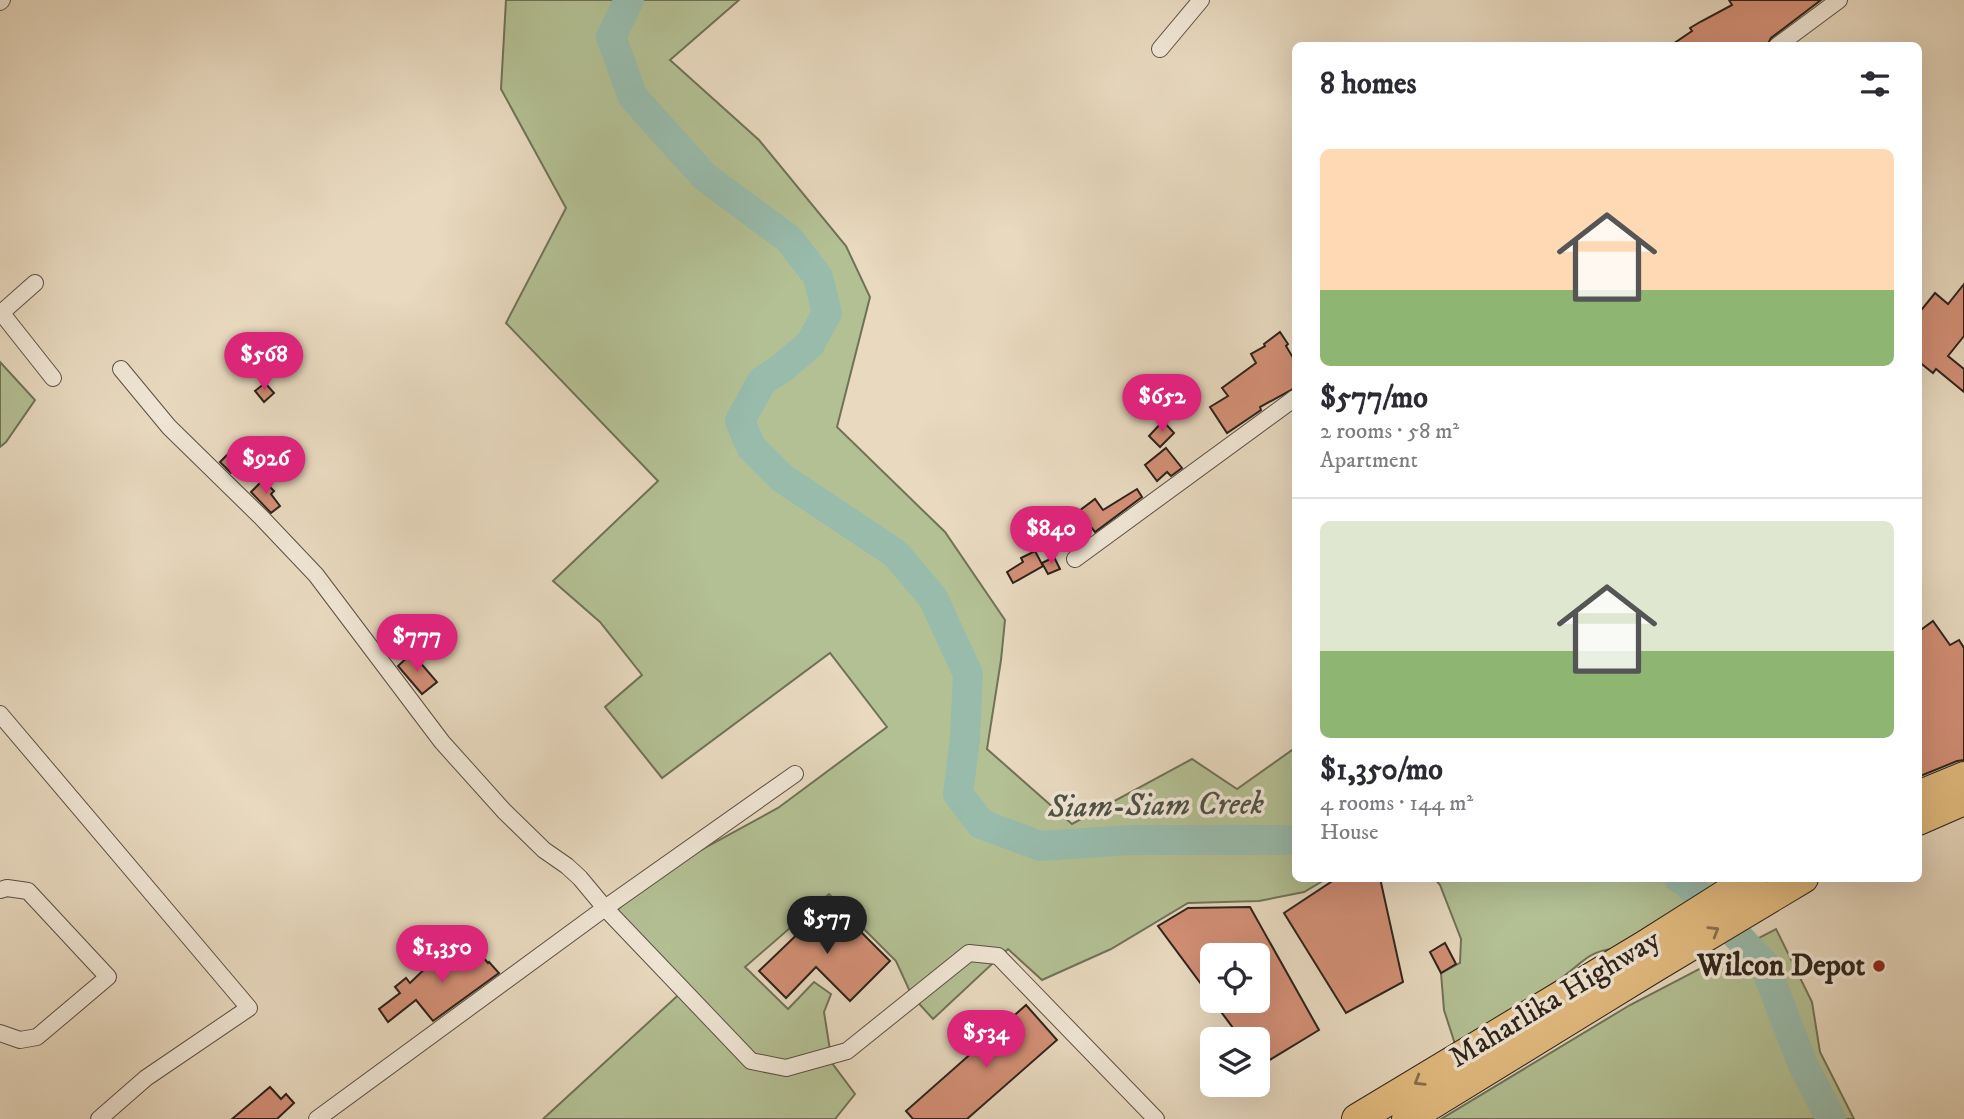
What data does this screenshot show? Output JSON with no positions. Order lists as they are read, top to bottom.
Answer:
{
  "streets": {
    "highway": ["Maharlika Highway"]
  },
  "water": ["Siam-Siam Creek"],
  "places": ["Wilcon Depot"],
  "page": {
    "heading": "8 homes",
    "list": [
      {
        "name": "$577/mo",
        "note": "2 rooms · 58 m² · Apartment"
      },
      {
        "name": "$1,350/mo",
        "note": "4 rooms · 144 m² · House"
      }
    ],
    "price": [
      "$568",
      "$652",
      "$926",
      "$840",
      "$777",
      "$577",
      "$1,350",
      "$534"
    ]
  }
}
